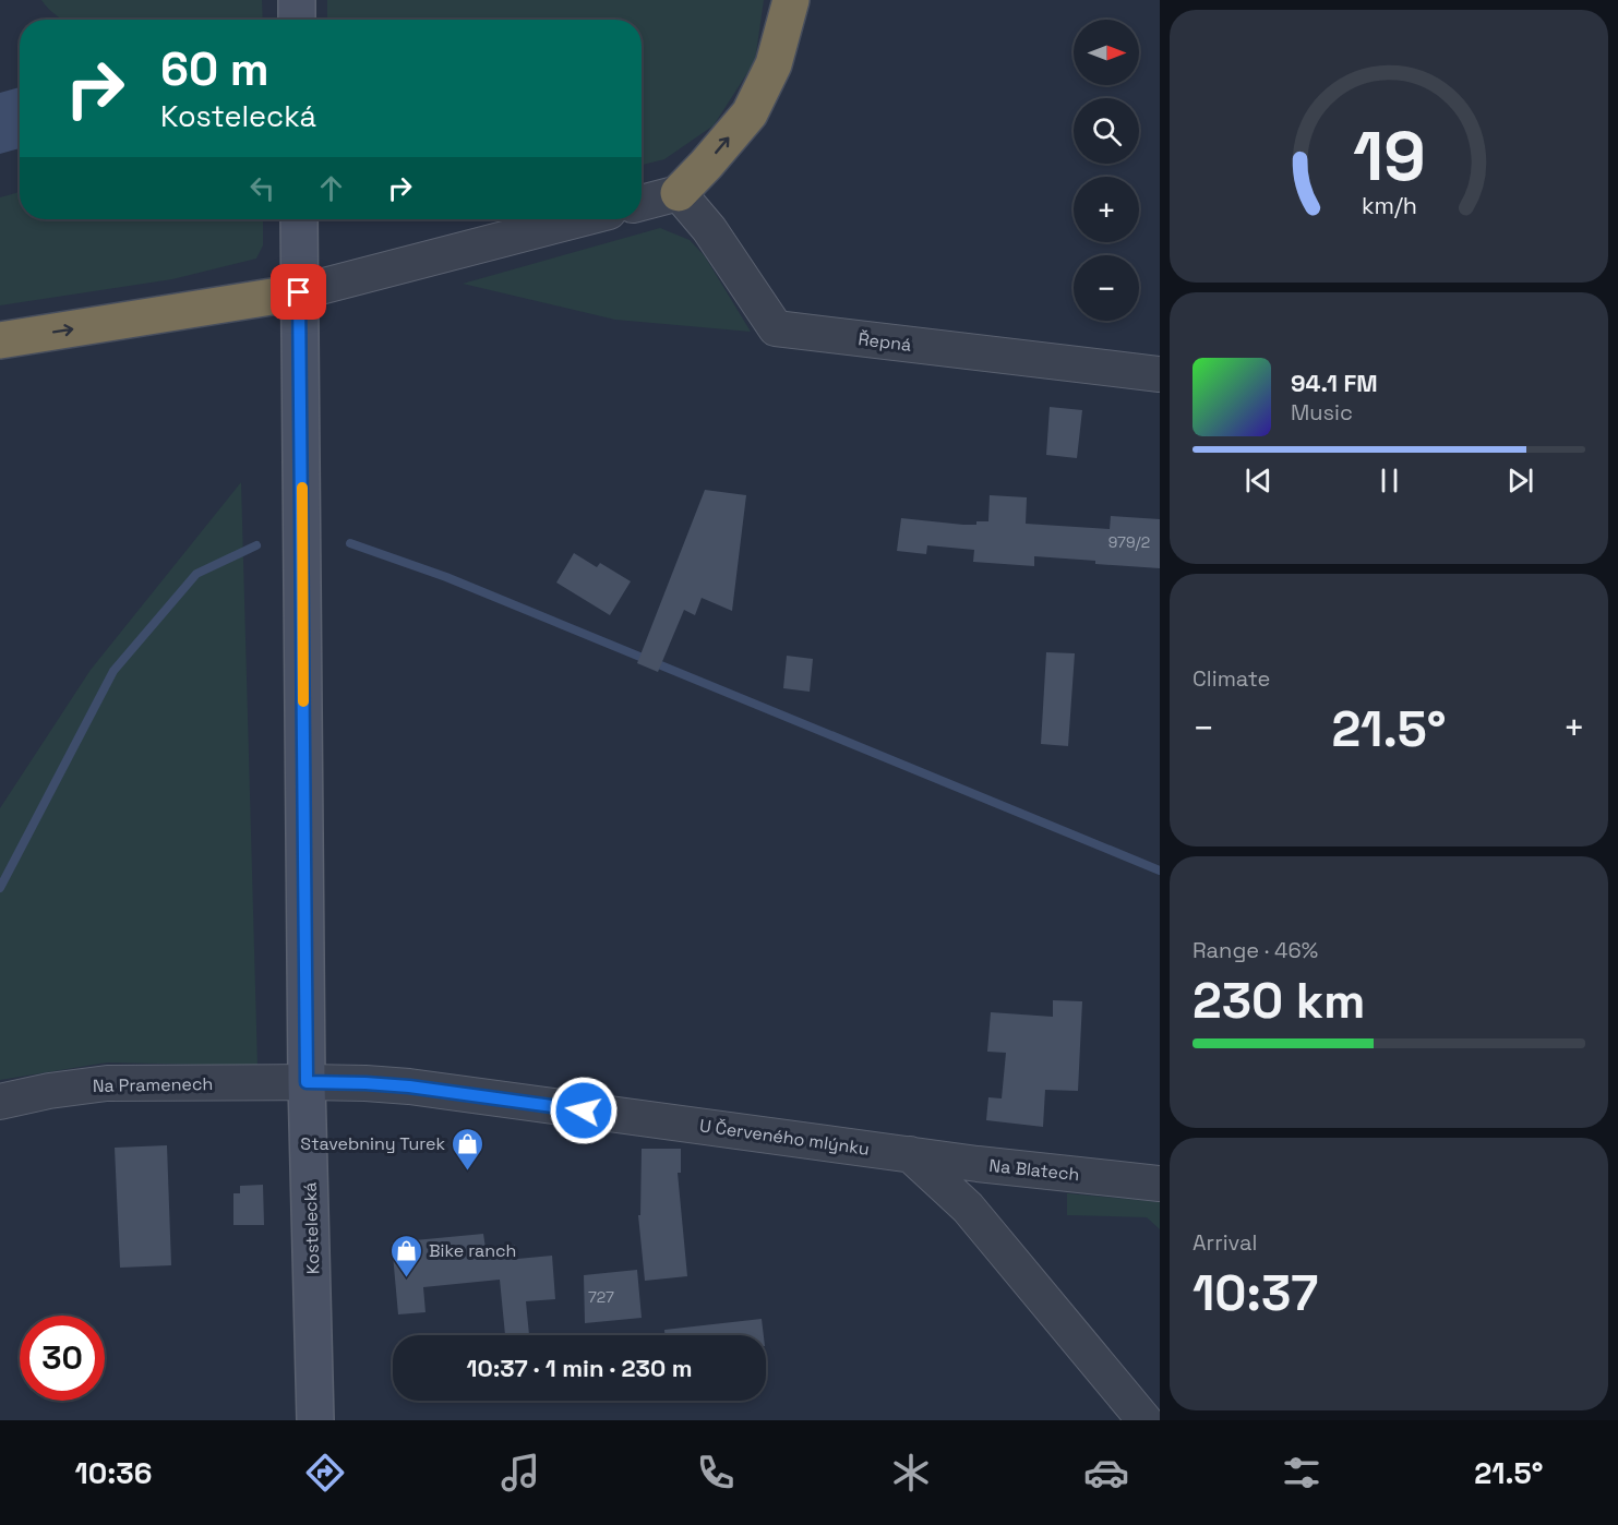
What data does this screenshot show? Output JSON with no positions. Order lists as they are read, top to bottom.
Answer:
{
  "streets": {
    "main road": ["Kostelecká"],
    "street": [
      "Řepná",
      "Na Pramenech",
      "U Červeného mlýnku",
      "Na Blatech"
    ]
  },
  "crossings": [
    ["Na Pramenech", "U Červeného mlýnku"],
    ["Na Pramenech", "Kostelecká"],
    ["U Červeného mlýnku", "Na Blatech"],
    ["U Červeného mlýnku", "Kostelecká"]
  ],
  "places": {
    "shop": ["Stavebniny Turek", "Bike ranch"]
  },
  "house_numbers": ["979/2", "727"],
  "north": "right",
  "page": {
    "map_buttons": ["+", "−"],
    "turn": ["60 m", "Kostelecká"],
    "song": ["94.1 FM", "Music"],
    "tile": [
      "Climate",
      ["Range · 46%", "230 km"],
      ["Arrival", "10:37"]
    ],
    "heat": ["−", "21.5°", "+"],
    "limit": "30",
    "trip": "10:37 · 1 min · 230 m",
    "tabs": ["10:36", "21.5°"],
    "gauge": ["19", "km/h"]
  }
}
